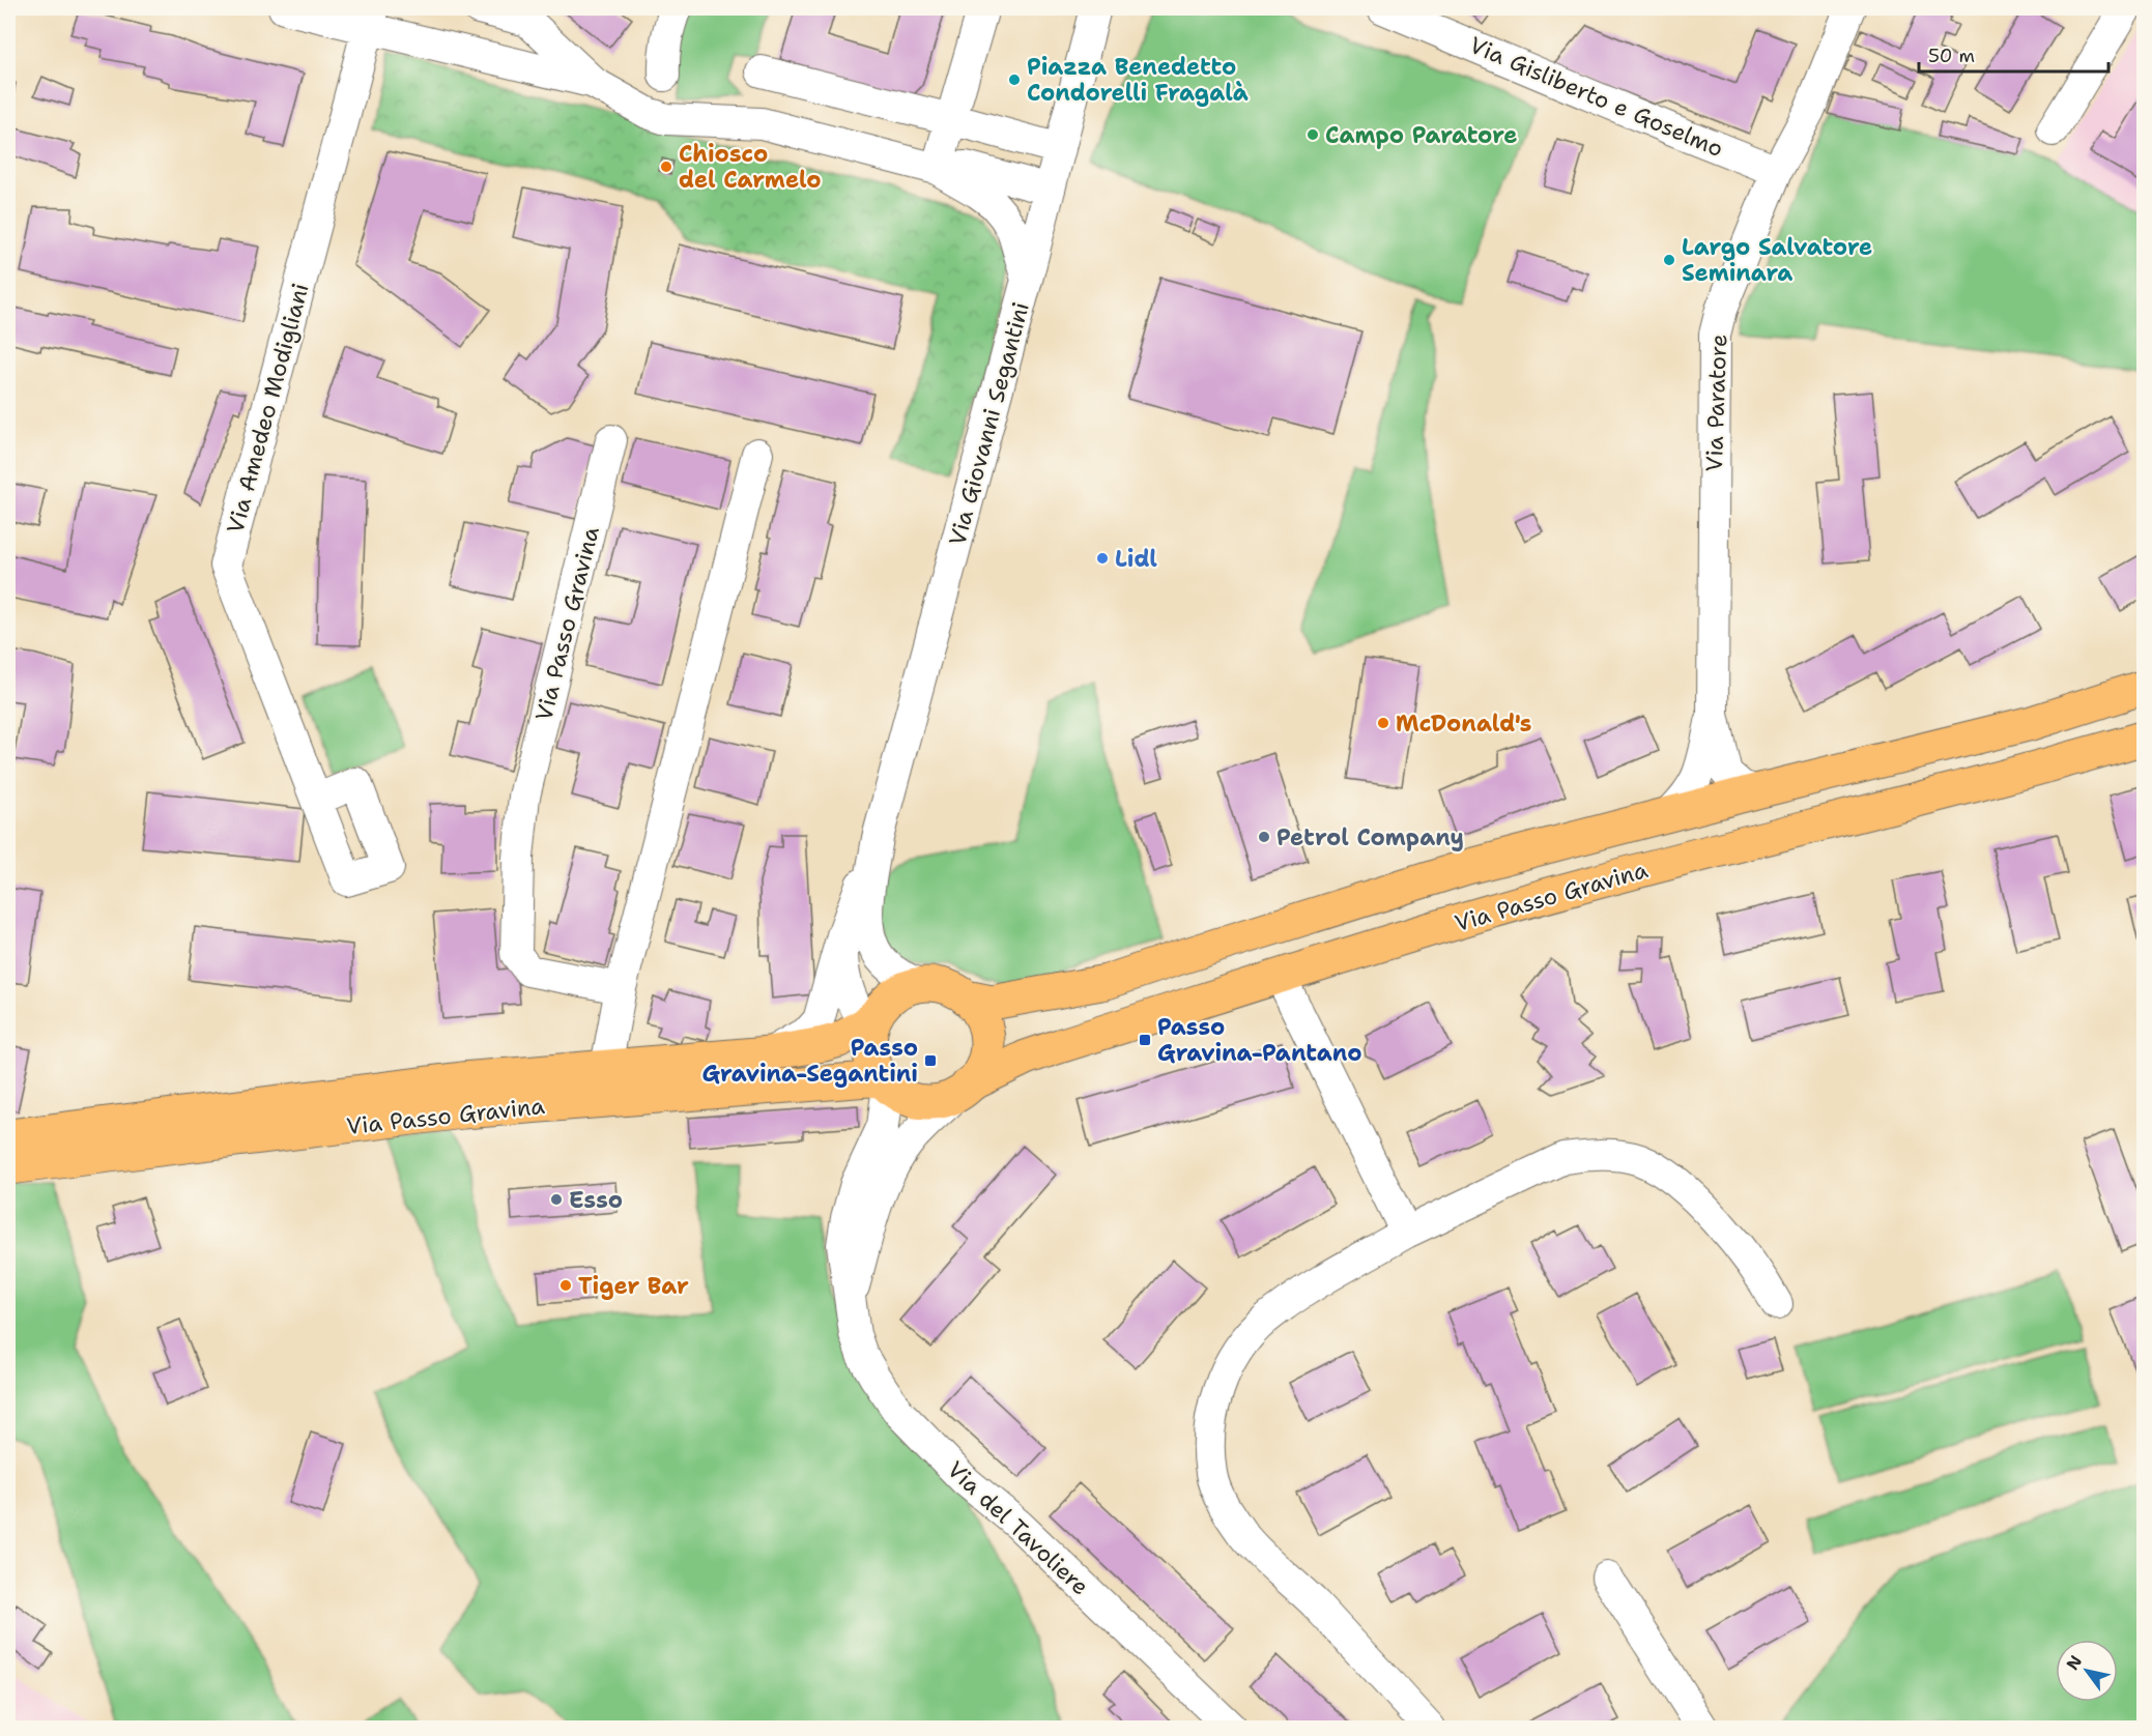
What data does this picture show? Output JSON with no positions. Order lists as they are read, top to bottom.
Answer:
{
  "streets": {
    "main road": ["Via Passo Gravina"],
    "street": [
      "Via Gisliberto e Goselmo",
      "Via Paratore",
      "Via Amedeo Modigliani",
      "Via Giovanni Segantini",
      "Via del Tavoliere"
    ]
  },
  "crossings": [
    ["Via Gisliberto e Goselmo", "Via Paratore"],
    ["Via Paratore", "Via Passo Gravina"],
    ["Via Giovanni Segantini", "Via Passo Gravina"]
  ],
  "places": {
    "other": [
      "Piazza Benedetto Condorelli Fragalà",
      "Campo Paratore",
      "Chiosco del Carmelo",
      "Largo Salvatore Seminara",
      "Lidl",
      "McDonald's",
      "Petrol Company",
      "Esso",
      "Tiger Bar"
    ],
    "transit": ["Passo Gravina-Pantano", "Passo Gravina-Segantini"]
  },
  "scale_bar": "50 m",
  "north": "top left"
}
